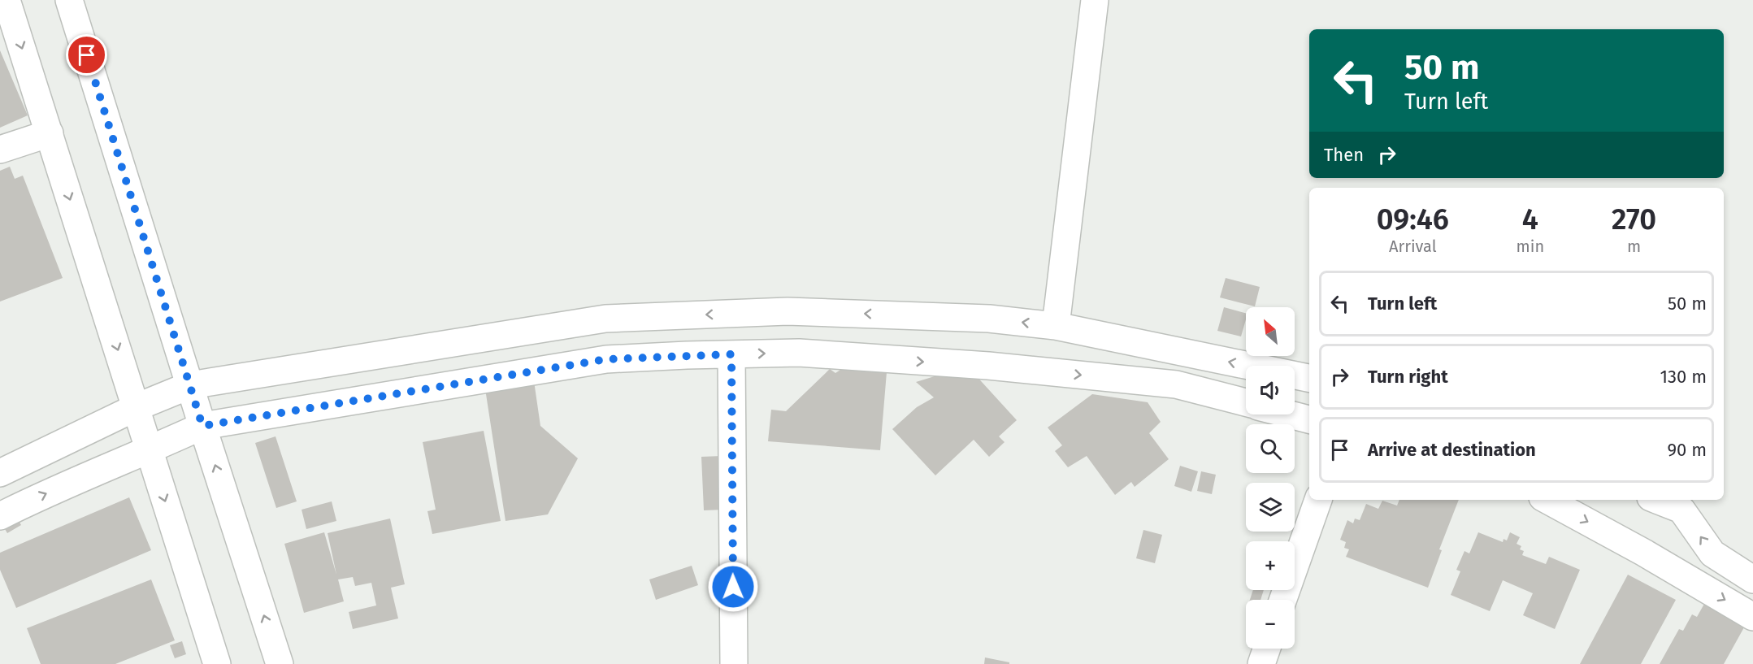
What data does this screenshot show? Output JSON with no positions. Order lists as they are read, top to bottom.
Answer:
{
  "north": "top left",
  "page": {
    "turn": ["50 m", "Turn left"],
    "then": "Then",
    "eta": [
      "09:46",
      "Arrival",
      "4",
      "min",
      "270",
      "m"
    ],
    "list": [
      {
        "name": "Turn left",
        "value": "50 m"
      },
      {
        "name": "Turn right",
        "value": "130 m"
      },
      {
        "name": "Arrive at destination",
        "value": "90 m"
      }
    ],
    "map_buttons": ["+", "−"]
  }
}
